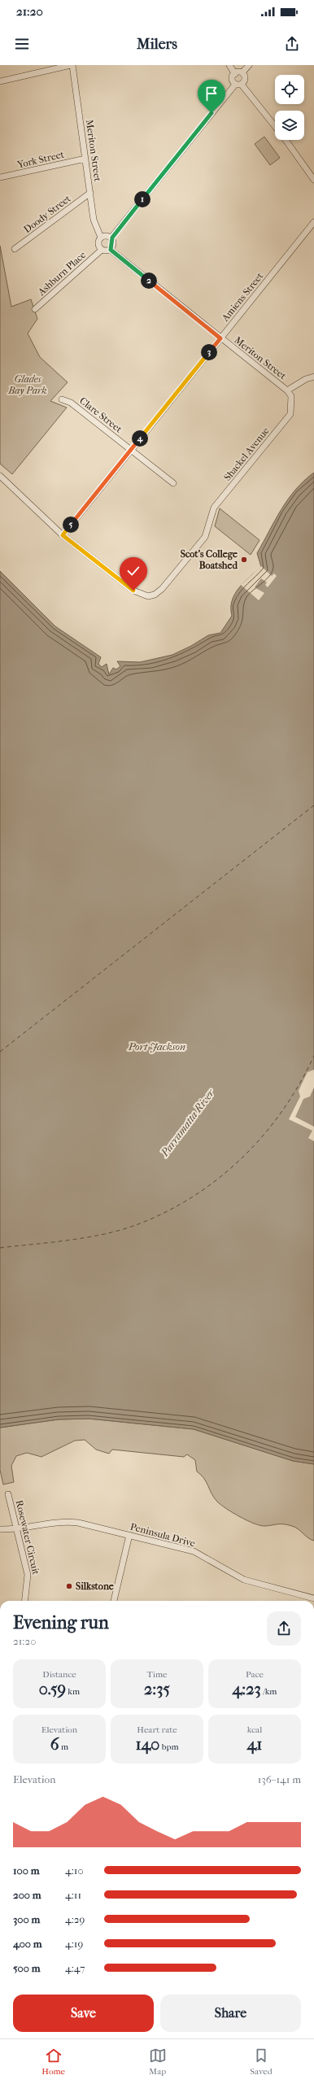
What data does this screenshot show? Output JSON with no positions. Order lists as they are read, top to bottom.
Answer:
{
  "streets": {
    "street": [
      "Meriton Street",
      "York Street",
      "Doody Street",
      "Ashburn Place",
      "Amiens Street",
      "Clare Street",
      "Shackel Avenue",
      "Peninsula Drive",
      "Rosewater Circuit"
    ]
  },
  "crossings": [
    ["Meriton Street", "York Street"],
    ["Meriton Street", "Doody Street"],
    ["Meriton Street", "Ashburn Place"],
    ["Meriton Street", "Amiens Street"],
    ["Meriton Street", "Shackel Avenue"],
    ["Amiens Street", "Clare Street"],
    ["Amiens Street", "Shackel Avenue"],
    ["Peninsula Drive", "Rosewater Circuit"]
  ],
  "water": ["Port Jackson", "Parramatta River"],
  "parks": ["Glades Bay Park"],
  "places": ["Scot's College Boatshed", "Silkstone"],
  "page": {
    "status": "21:20",
    "header": "Milers",
    "pins": [
      "1",
      "2",
      "3",
      "4",
      "5"
    ],
    "heading": ["Evening run", "21:20"],
    "stats": [
      ["Distance", "0.59 km"],
      ["Time", "2:35"],
      ["Pace", "4:23 /km"],
      ["Elevation", "6 m"],
      ["Heart rate", "140 bpm"],
      ["kcal", "41"]
    ],
    "chart": ["Elevation", "136–141 m"],
    "list": [
      {
        "name": "100 m",
        "note": "4:10"
      },
      {
        "name": "200 m",
        "note": "4:11"
      },
      {
        "name": "300 m",
        "note": "4:29"
      },
      {
        "name": "400 m",
        "note": "4:19"
      },
      {
        "name": "500 m",
        "note": "4:47"
      }
    ],
    "buttons": ["Save", "Share"],
    "tabs": ["Home", "Map", "Saved"]
  }
}
